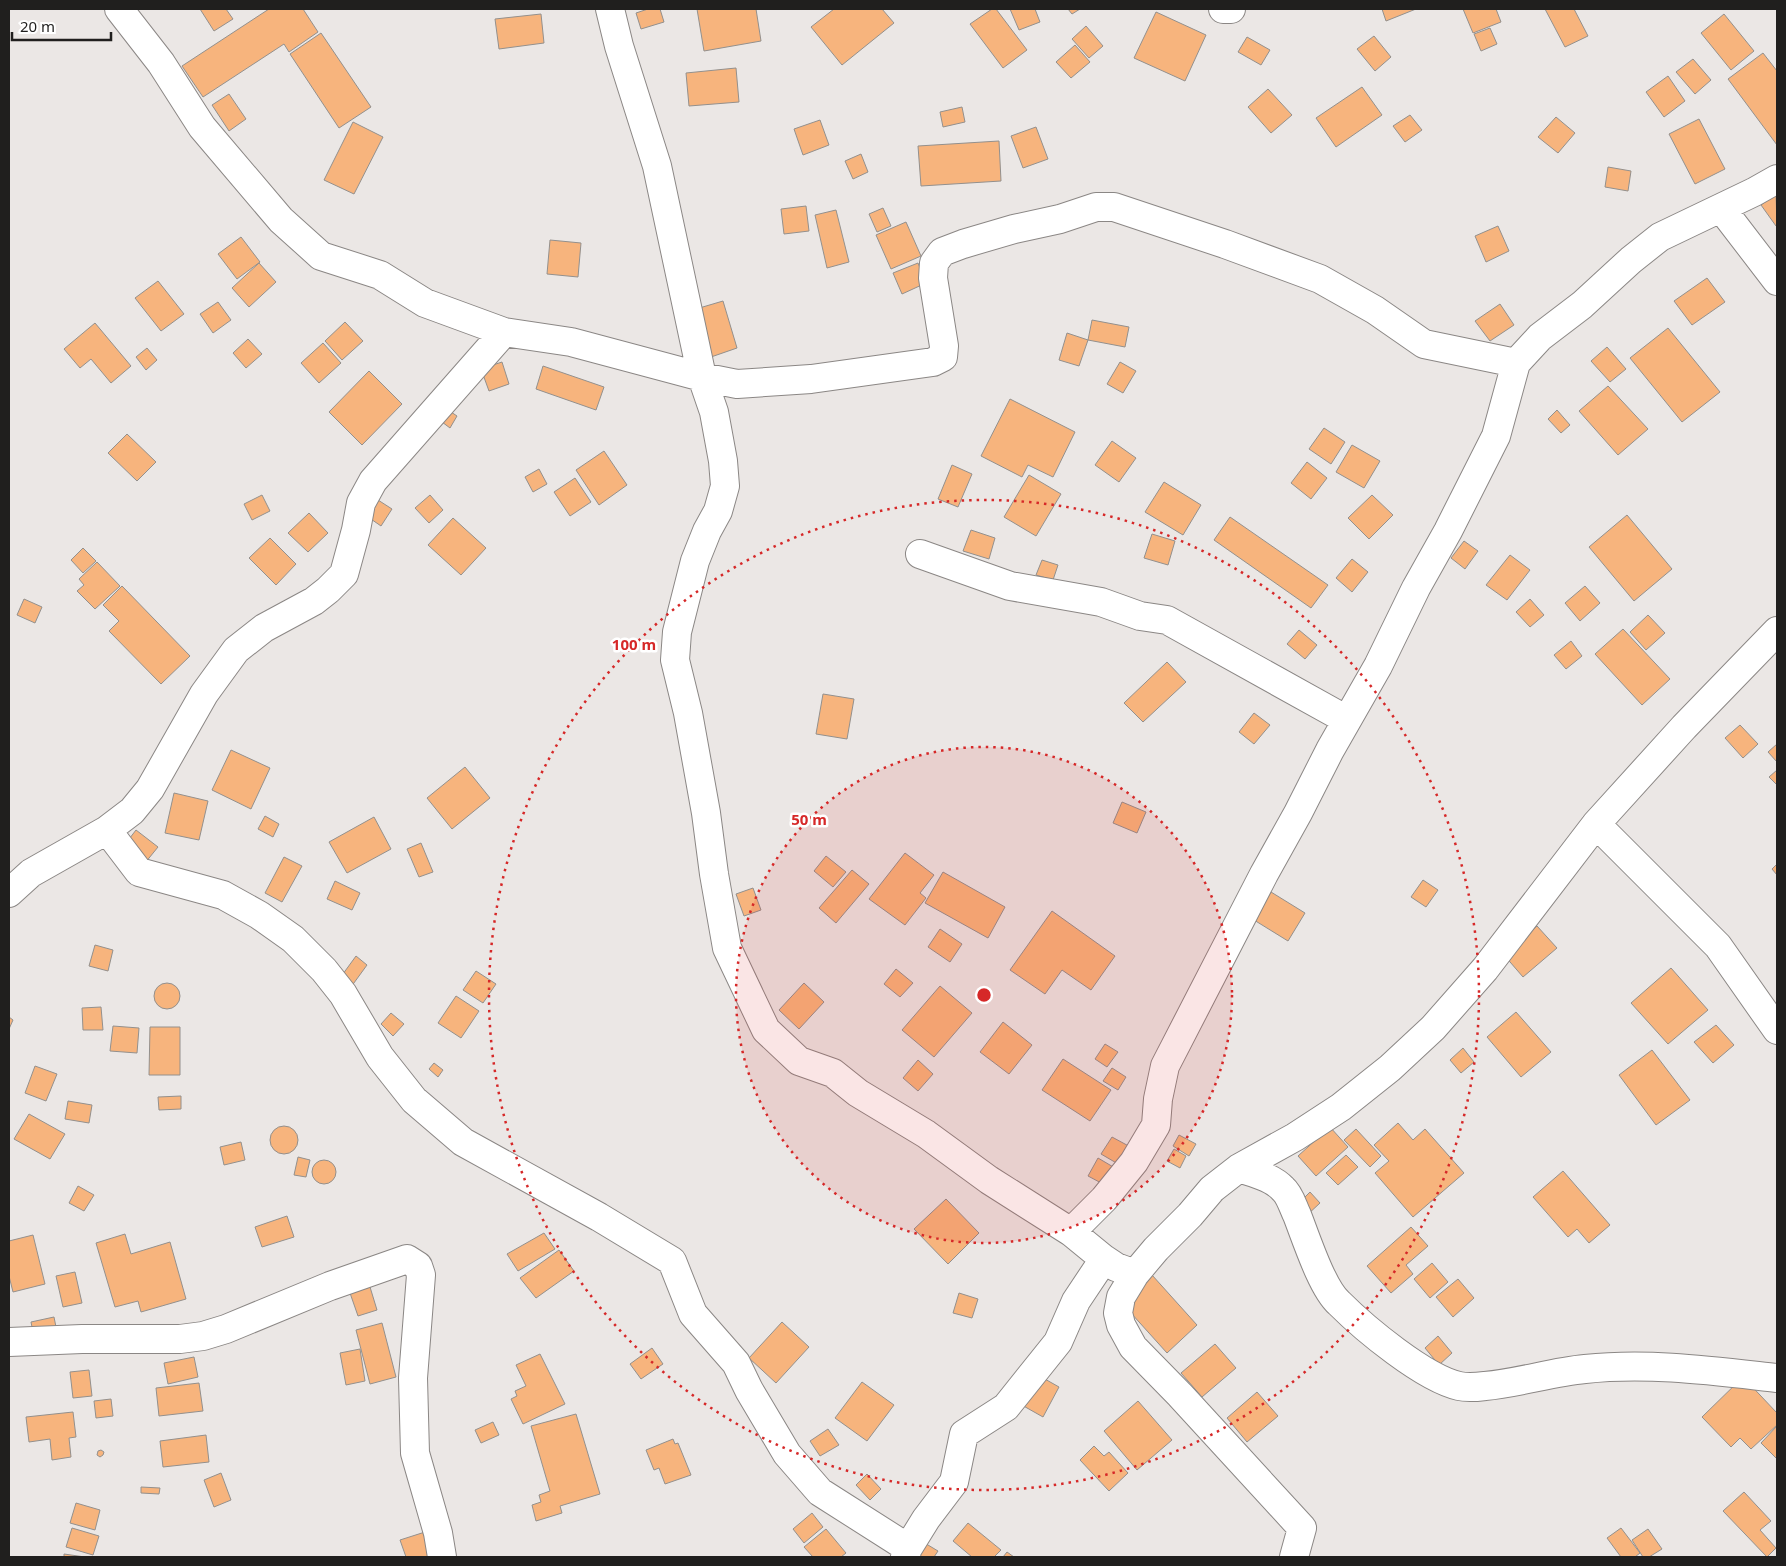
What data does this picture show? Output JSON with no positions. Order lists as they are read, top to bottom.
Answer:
{
  "scale_bar": "20 m",
  "rings": ["100 m", "50 m"]
}
